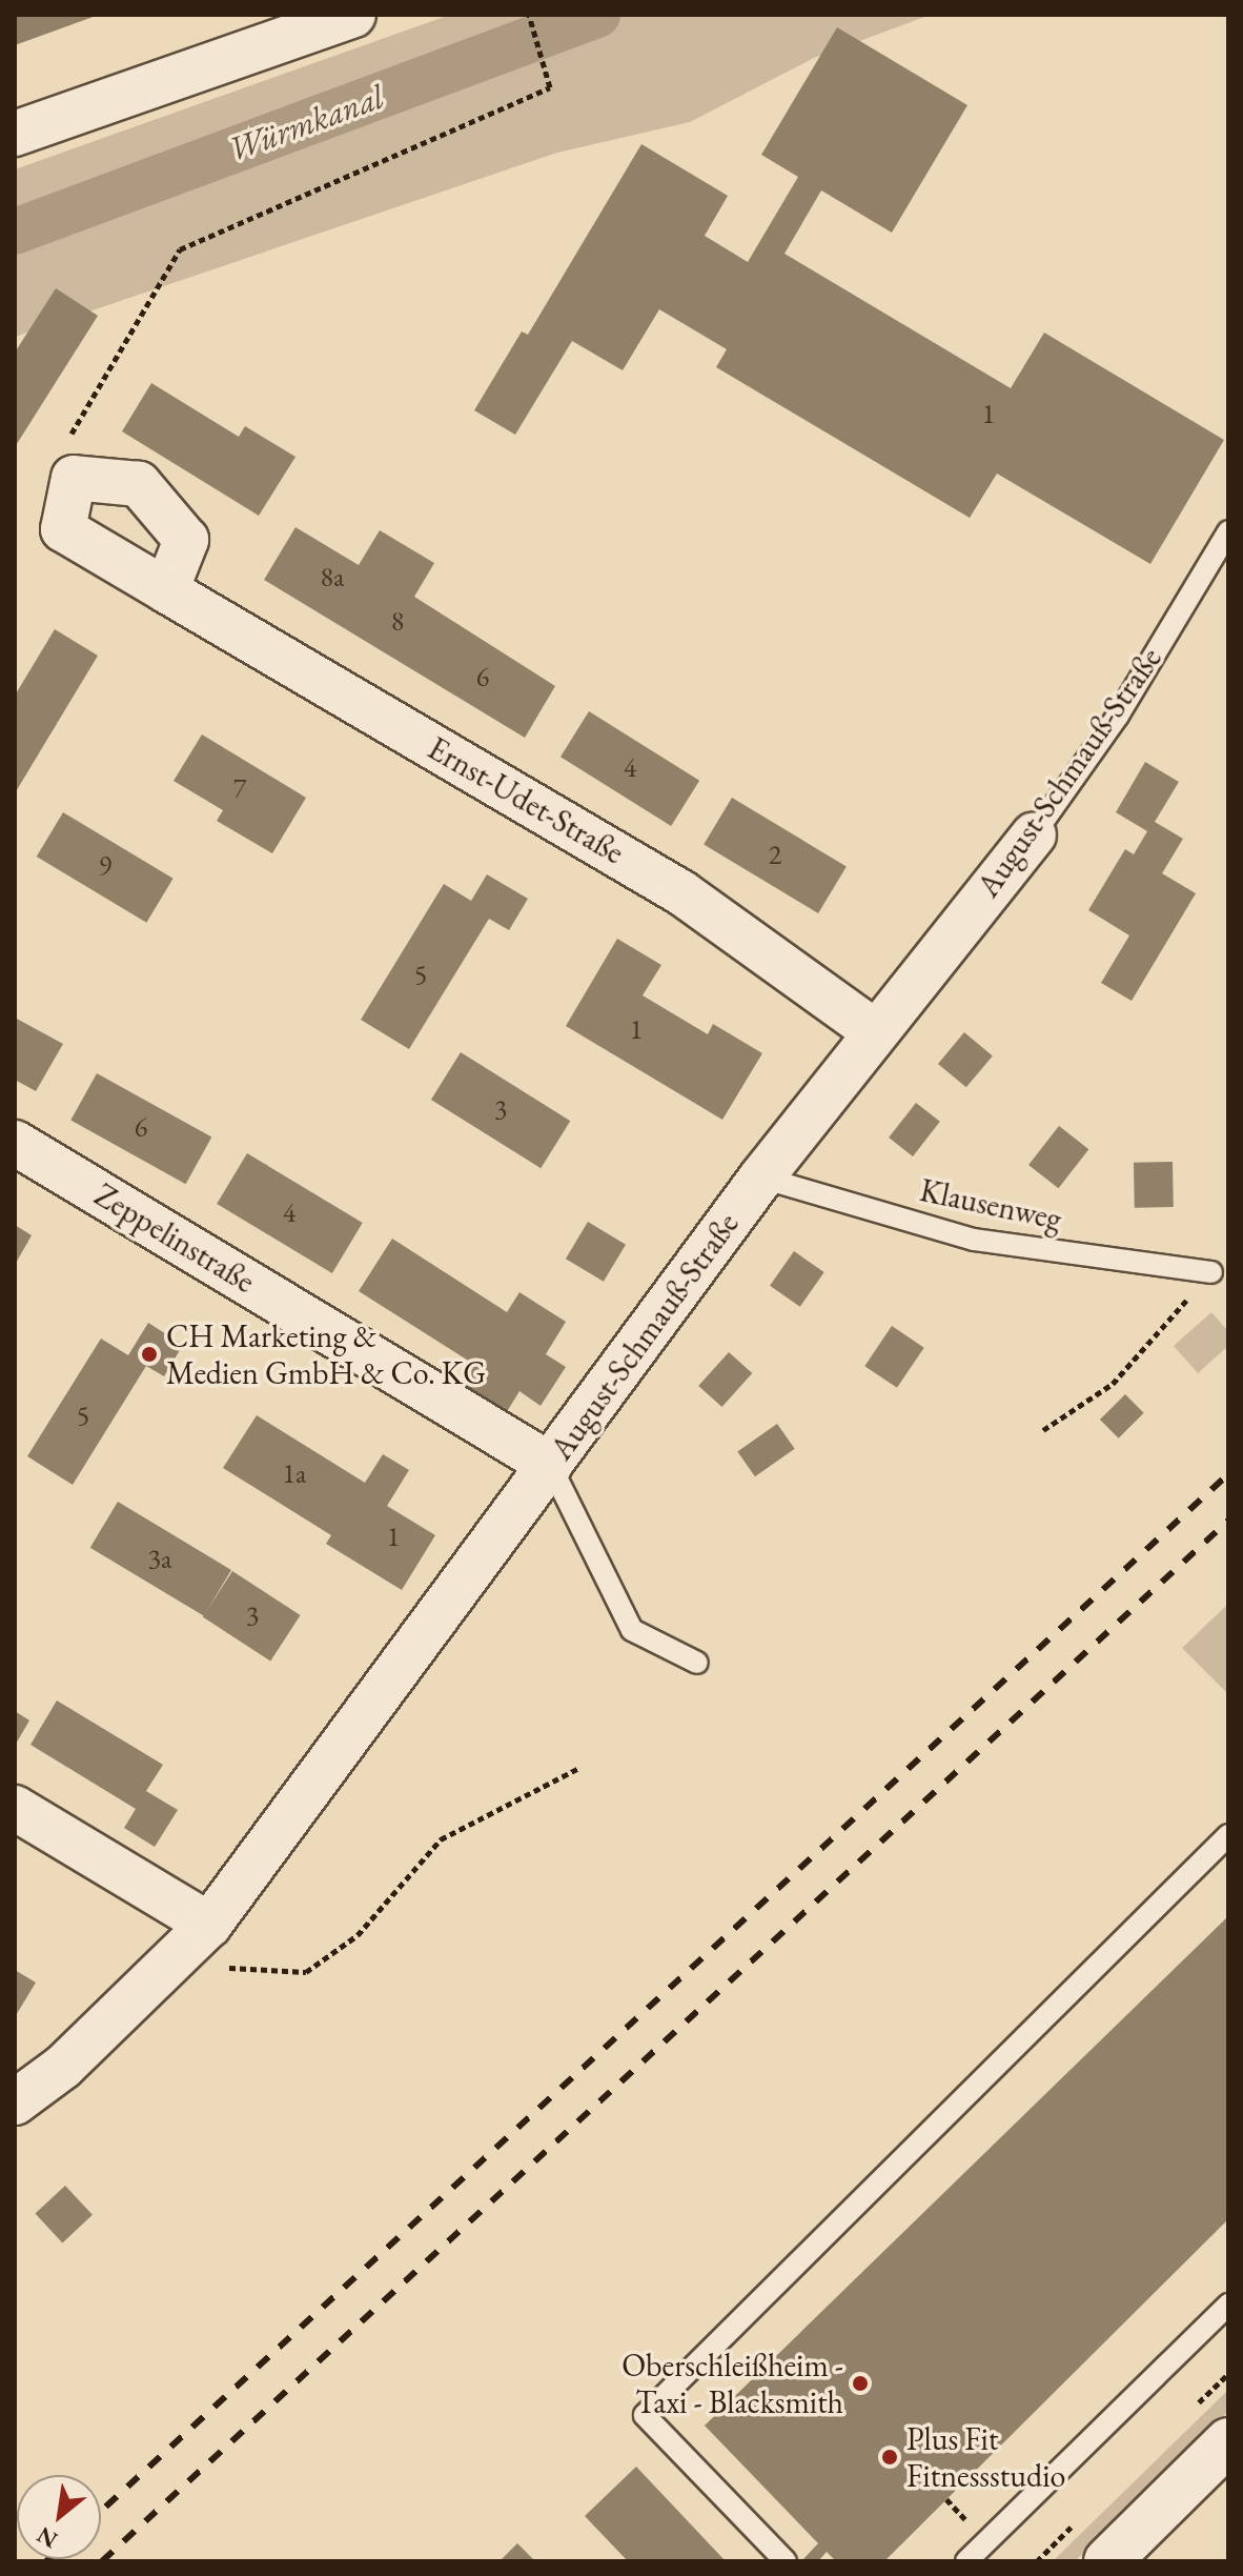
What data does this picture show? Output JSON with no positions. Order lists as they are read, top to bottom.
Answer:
{
  "streets": {
    "street": ["August-Schmauß-Straße", "Ernst-Udet-Straße", "Zeppelinstraße"],
    "lane": ["Klausenweg"]
  },
  "crossings": [
    ["August-Schmauß-Straße", "Ernst-Udet-Straße"],
    ["August-Schmauß-Straße", "Klausenweg"],
    ["August-Schmauß-Straße", "Zeppelinstraße"]
  ],
  "water": ["Würmkanal"],
  "places": ["CH Marketing & Medien GmbH & Co. KG", "Oberschleißheim - Taxi - Blacksmith", "Plus Fit Fitnessstudio"],
  "house_numbers": [
    "1",
    "8a",
    "8",
    "6",
    "4",
    "7",
    "2",
    "9",
    "5",
    "1",
    "3",
    "6",
    "4",
    "5",
    "1a",
    "1",
    "3a",
    "3"
  ],
  "north": "bottom left"
}
